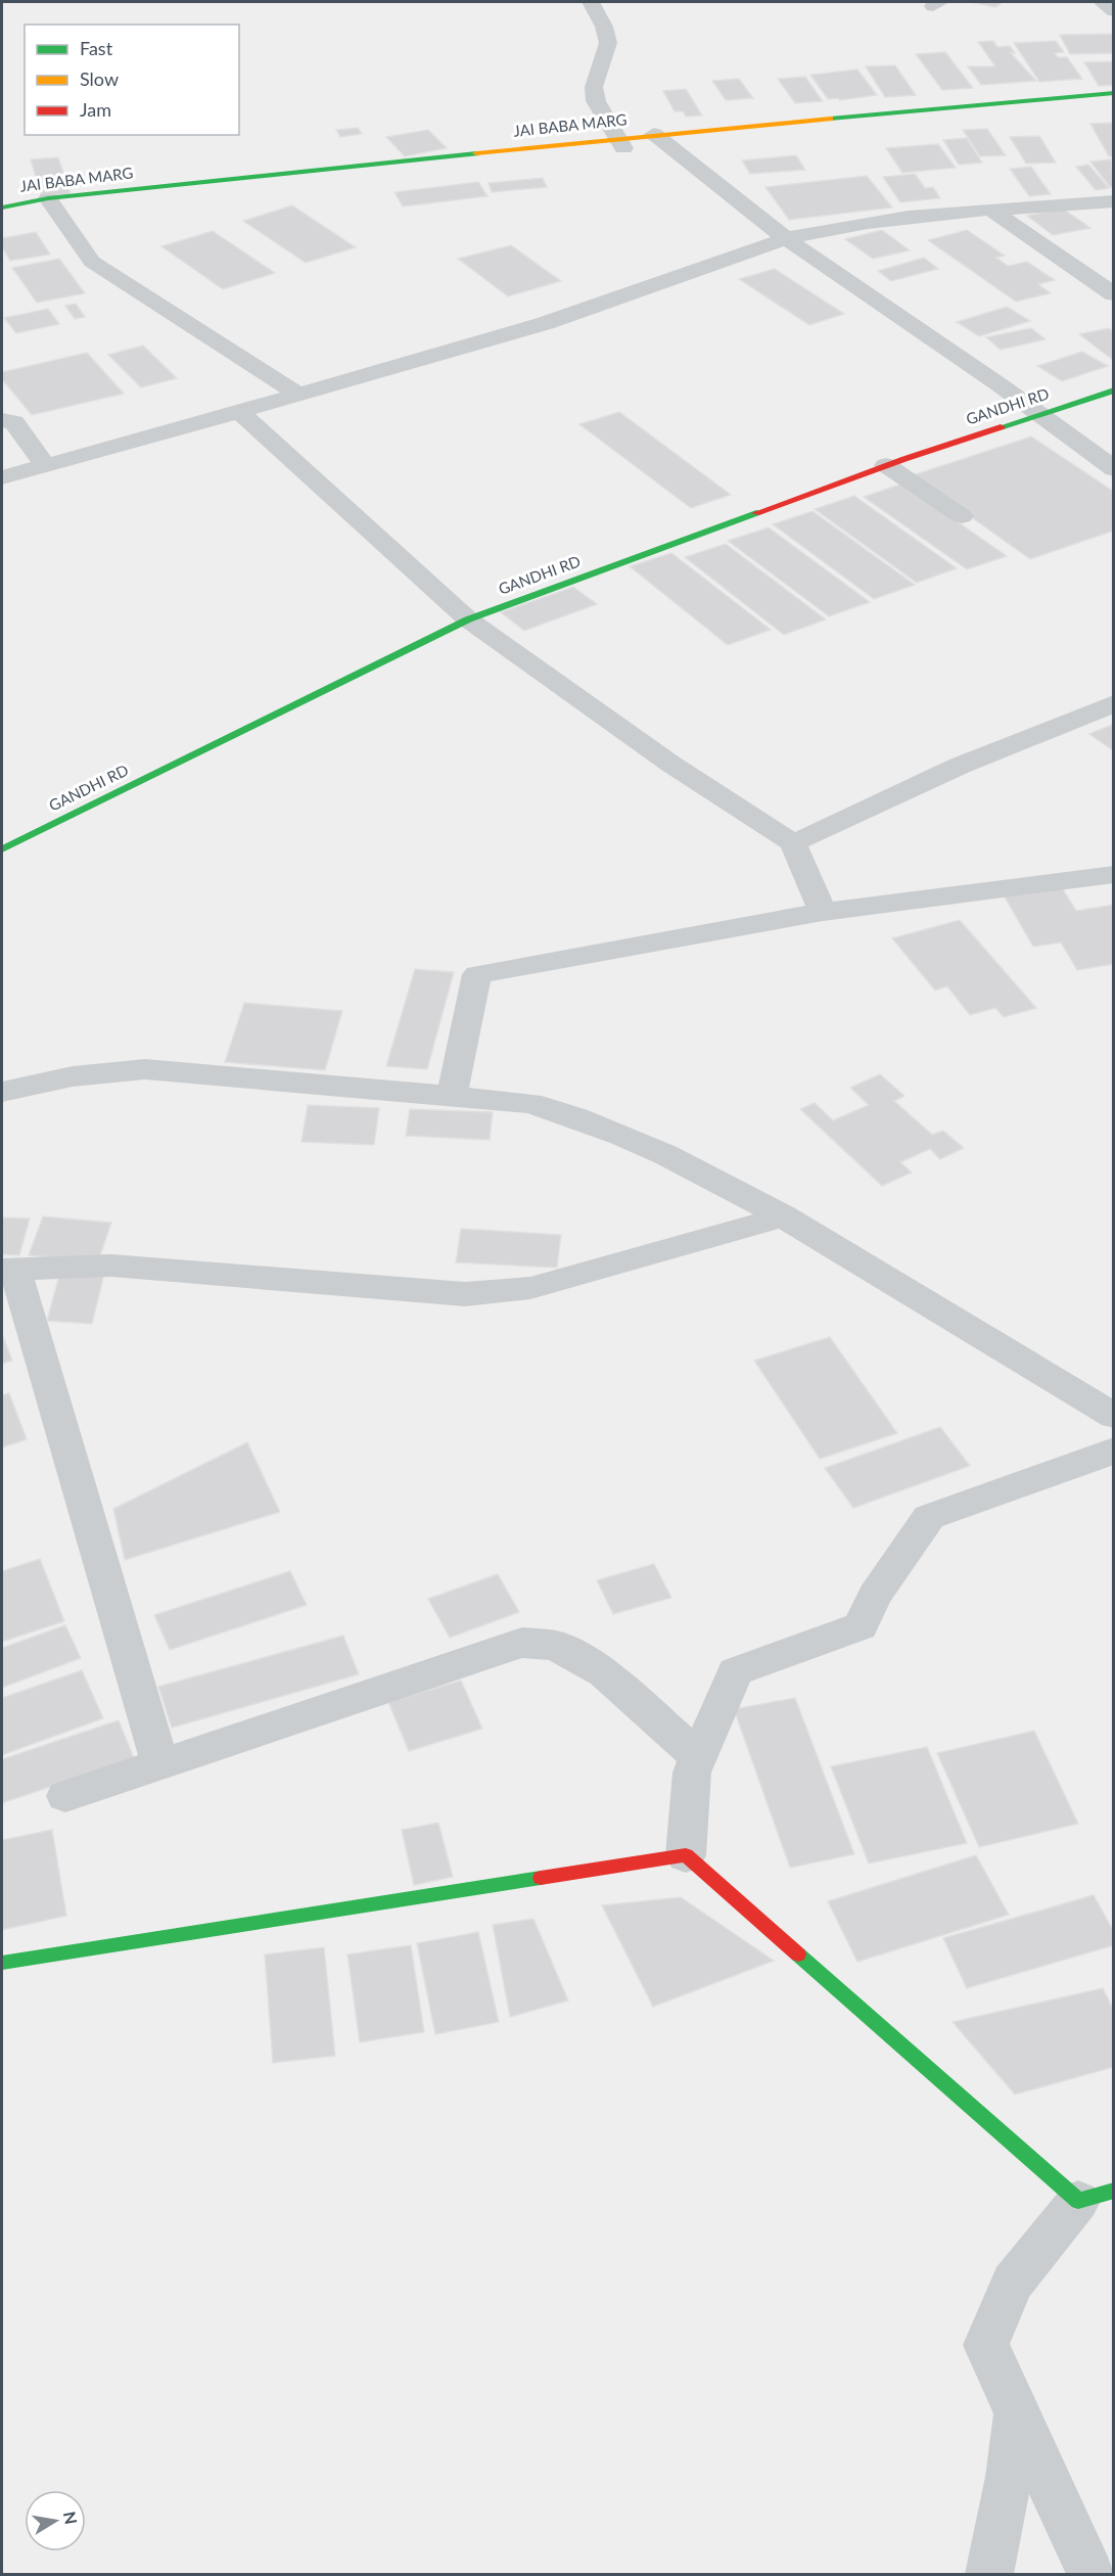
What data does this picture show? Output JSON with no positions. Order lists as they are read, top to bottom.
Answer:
{
  "streets": {
    "street": ["JAI BABA MARG", "GANDHI RD"]
  },
  "legend": ["Fast", "Slow", "Jam"],
  "north": "right"
}
